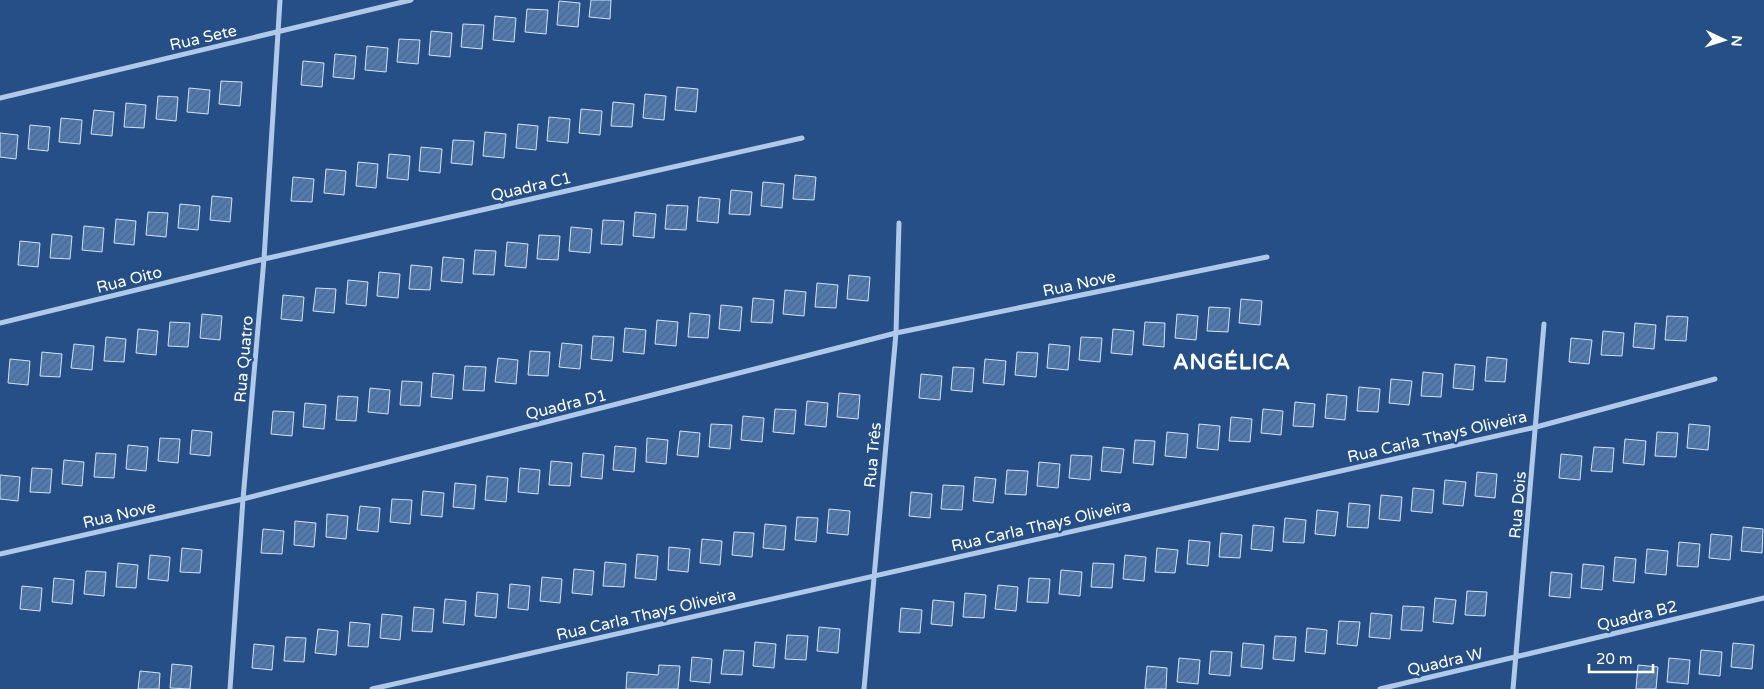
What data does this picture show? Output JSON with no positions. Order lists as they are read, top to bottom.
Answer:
{
  "streets": {
    "street": [
      "Rua Sete",
      "Quadra C1",
      "Rua Oito",
      "Rua Nove",
      "Rua Quatro",
      "Quadra D1",
      "Rua Carla Thays Oliveira",
      "Rua Três",
      "Rua Dois",
      "Quadra B2",
      "Quadra W"
    ]
  },
  "crossings": [
    ["Rua Sete", "Rua Quatro"],
    ["Quadra C1", "Rua Oito"],
    ["Quadra C1", "Rua Quatro"],
    ["Rua Oito", "Rua Quatro"],
    ["Rua Nove", "Rua Quatro"],
    ["Rua Nove", "Quadra D1"],
    ["Rua Nove", "Rua Três"],
    ["Rua Quatro", "Quadra D1"],
    ["Quadra D1", "Rua Três"],
    ["Rua Carla Thays Oliveira", "Rua Três"],
    ["Rua Carla Thays Oliveira", "Rua Dois"],
    ["Rua Dois", "Quadra B2"],
    ["Rua Dois", "Quadra W"],
    ["Quadra B2", "Quadra W"]
  ],
  "districts": ["ANGÉLICA"],
  "scale_bar": "20 m",
  "north": "right"
}
